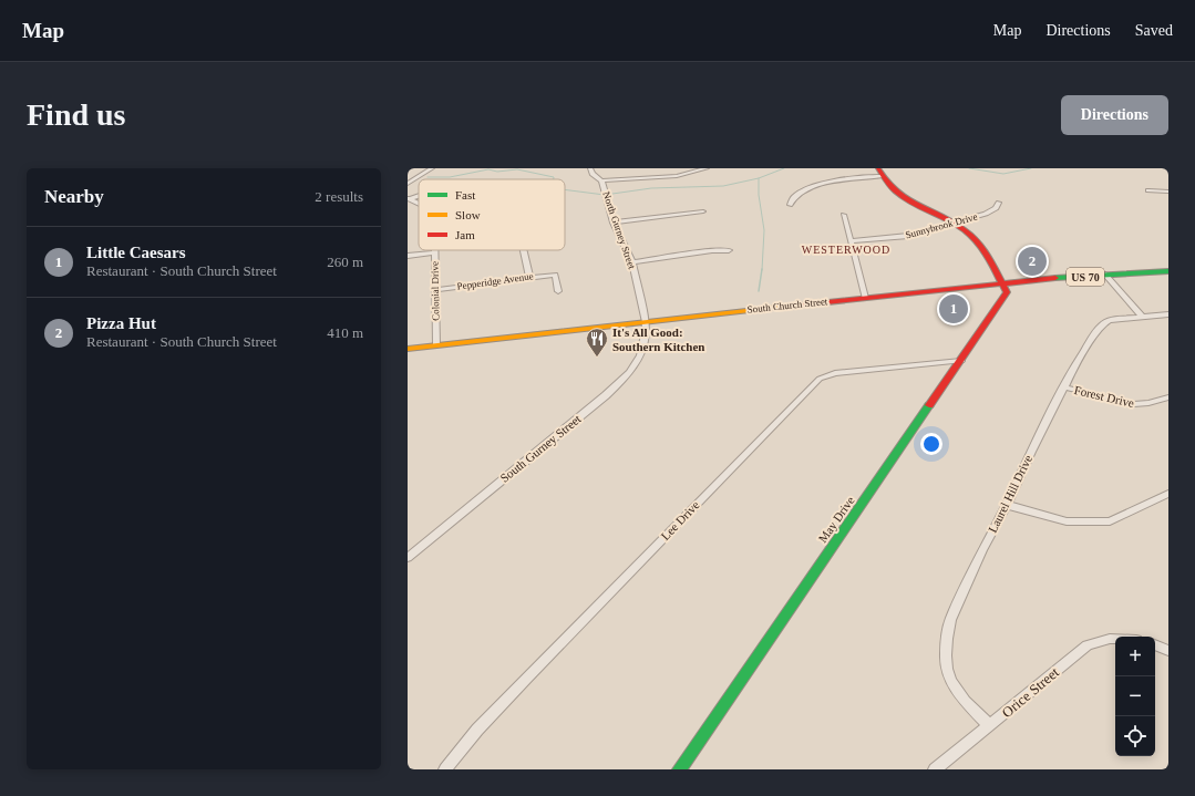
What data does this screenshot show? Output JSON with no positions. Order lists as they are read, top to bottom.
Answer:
{
  "streets": {
    "street": [
      "Sunnybrook Drive",
      "North Gurney Street",
      "US 70",
      "Pepperidge Avenue",
      "Colonial Drive",
      "South Church Street",
      "Forest Drive",
      "South Gurney Street",
      "Laurel Hill Drive",
      "May Drive",
      "Lee Drive",
      "Orice Street"
    ]
  },
  "crossings": [
    ["North Gurney Street", "South Church Street"],
    ["North Gurney Street", "South Gurney Street"],
    ["Pepperidge Avenue", "Colonial Drive"],
    ["Colonial Drive", "South Church Street"],
    ["South Church Street", "South Gurney Street"],
    ["South Church Street", "May Drive"],
    ["Forest Drive", "Laurel Hill Drive"],
    ["Laurel Hill Drive", "Orice Street"],
    ["May Drive", "Lee Drive"]
  ],
  "districts": ["WESTERWOOD"],
  "places": {
    "restaurant": ["It's All Good: Southern Kitchen"]
  },
  "legend": ["Fast", "Slow", "Jam"],
  "page": {
    "header": "Map",
    "nav": ["Map", "Directions", "Saved"],
    "buttons": "Directions",
    "title": "Find us",
    "heading": ["Nearby", "2 results"],
    "list": [
      {
        "mark": "1",
        "name": "Little Caesars",
        "note": "Restaurant · South Church Street",
        "value": "260 m"
      },
      {
        "mark": "2",
        "name": "Pizza Hut",
        "note": "Restaurant · South Church Street",
        "value": "410 m"
      }
    ],
    "pins": ["2", "1"],
    "map_buttons": ["+", "−"]
  }
}
